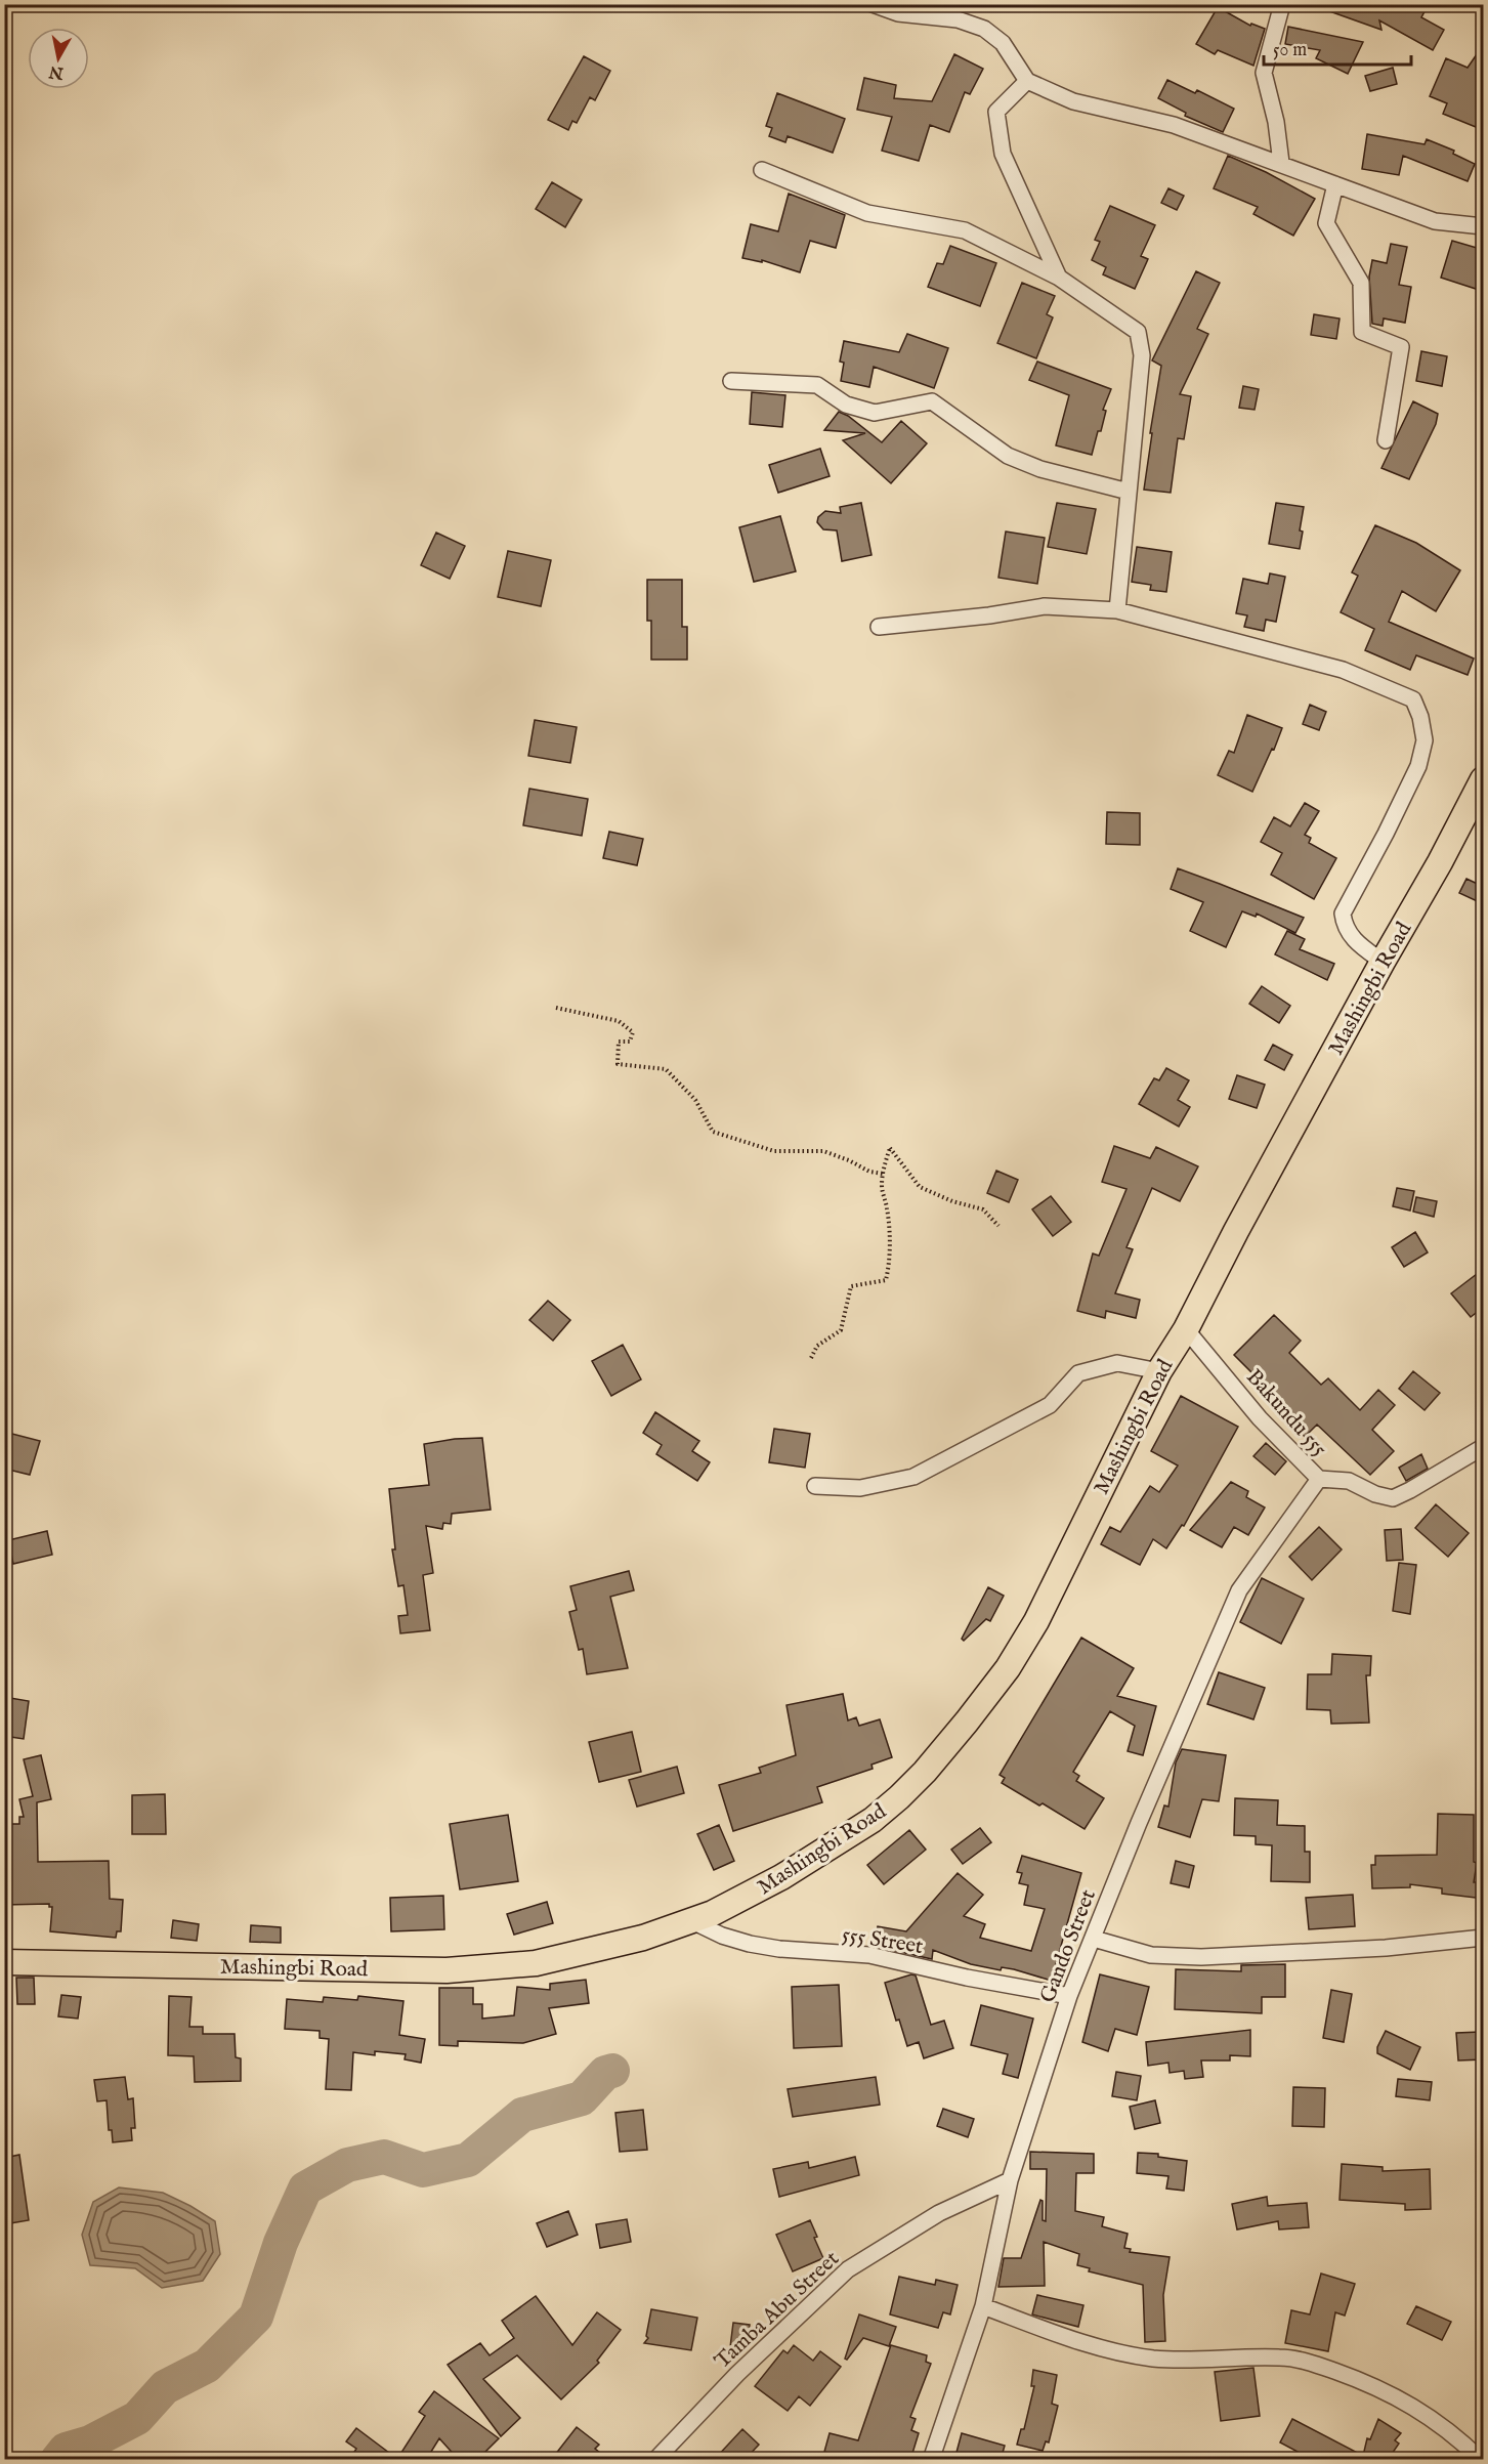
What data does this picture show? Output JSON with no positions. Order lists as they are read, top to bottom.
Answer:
{
  "streets": {
    "main road": ["Mashingbi Road"],
    "street": [
      "Bakundu 555",
      "555 Street",
      "Gando Street",
      "Tamba Abu Street"
    ]
  },
  "crossings": [
    ["Mashingbi Road", "Bakundu 555"],
    ["Mashingbi Road", "555 Street"],
    ["Bakundu 555", "Gando Street"],
    ["555 Street", "Gando Street"],
    ["Gando Street", "Tamba Abu Street"]
  ],
  "scale_bar": "50 m",
  "north": "bottom"
}
